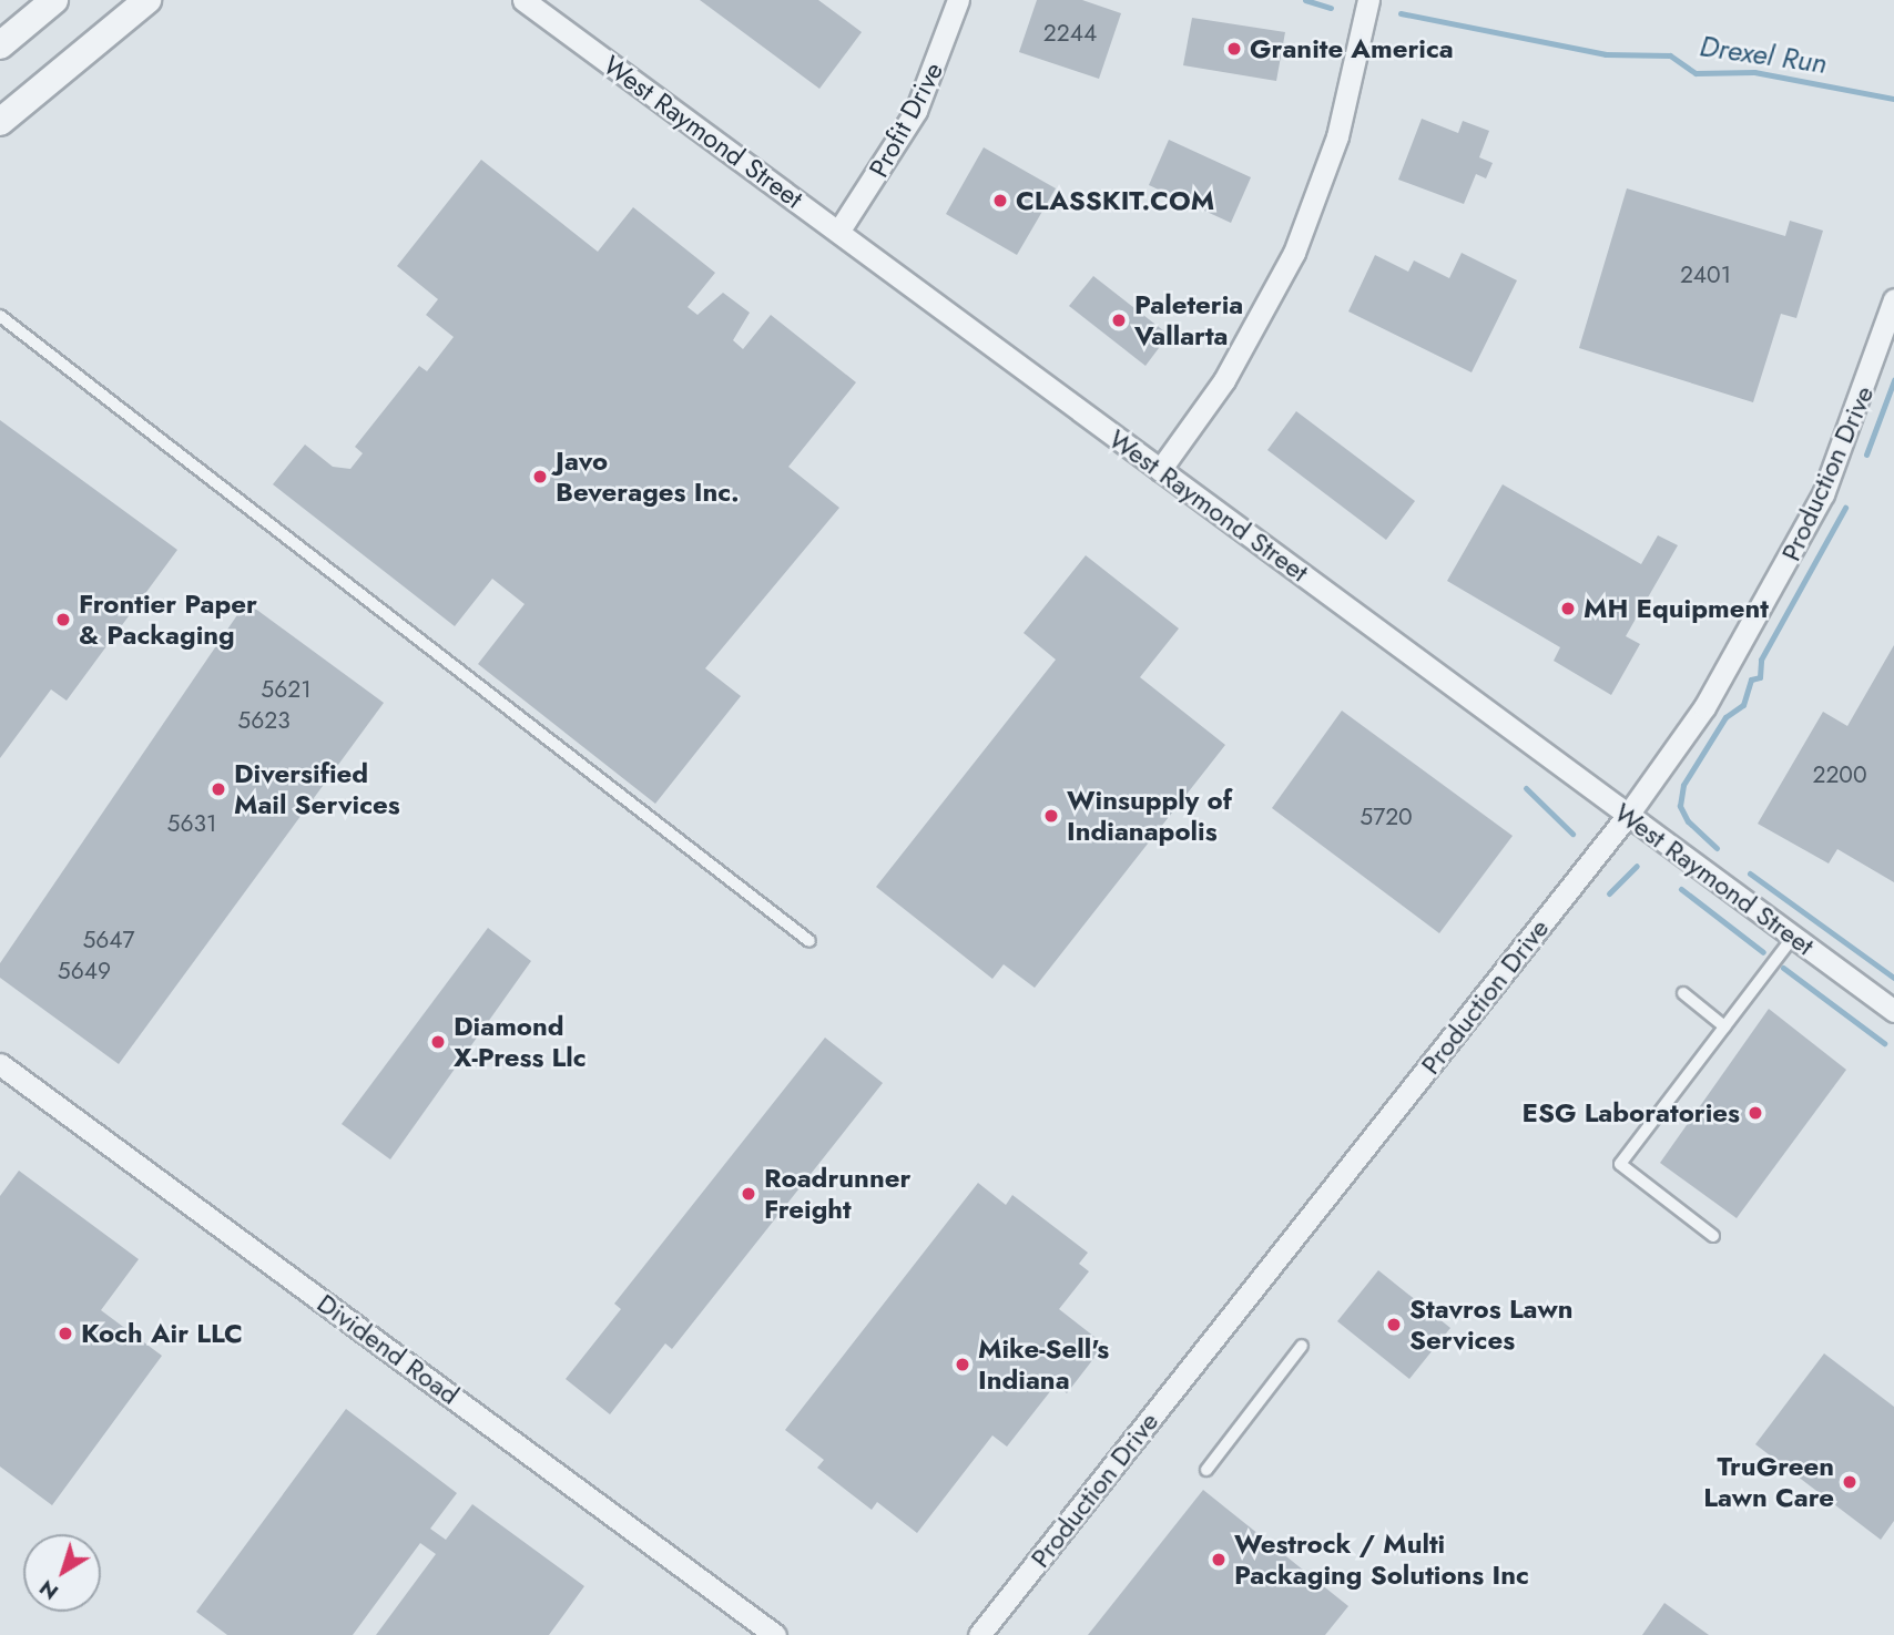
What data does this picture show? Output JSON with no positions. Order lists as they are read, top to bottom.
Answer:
{
  "streets": {
    "street": [
      "Profit Drive",
      "West Raymond Street",
      "Production Drive",
      "Dividend Road"
    ]
  },
  "crossings": [
    ["Profit Drive", "West Raymond Street"],
    ["West Raymond Street", "Production Drive"]
  ],
  "water": ["Drexel Run"],
  "places": [
    "Granite America",
    "CLASSKIT.COM",
    "Paleteria Vallarta",
    "Javo Beverages Inc.",
    "MH Equipment",
    "Frontier Paper & Packaging",
    "Diversified Mail Services",
    "Winsupply of Indianapolis",
    "Diamond X-Press Llc",
    "ESG Laboratories",
    "Roadrunner Freight",
    "Stavros Lawn Services",
    "Koch Air LLC",
    "Mike-Sell's Indiana",
    "TruGreen Lawn Care",
    "Westrock / Multi Packaging Solutions Inc"
  ],
  "house_numbers": [
    "2244",
    "2401",
    "5621",
    "5623",
    "2200",
    "5720",
    "5631",
    "5647",
    "5649"
  ],
  "north": "bottom left"
}
